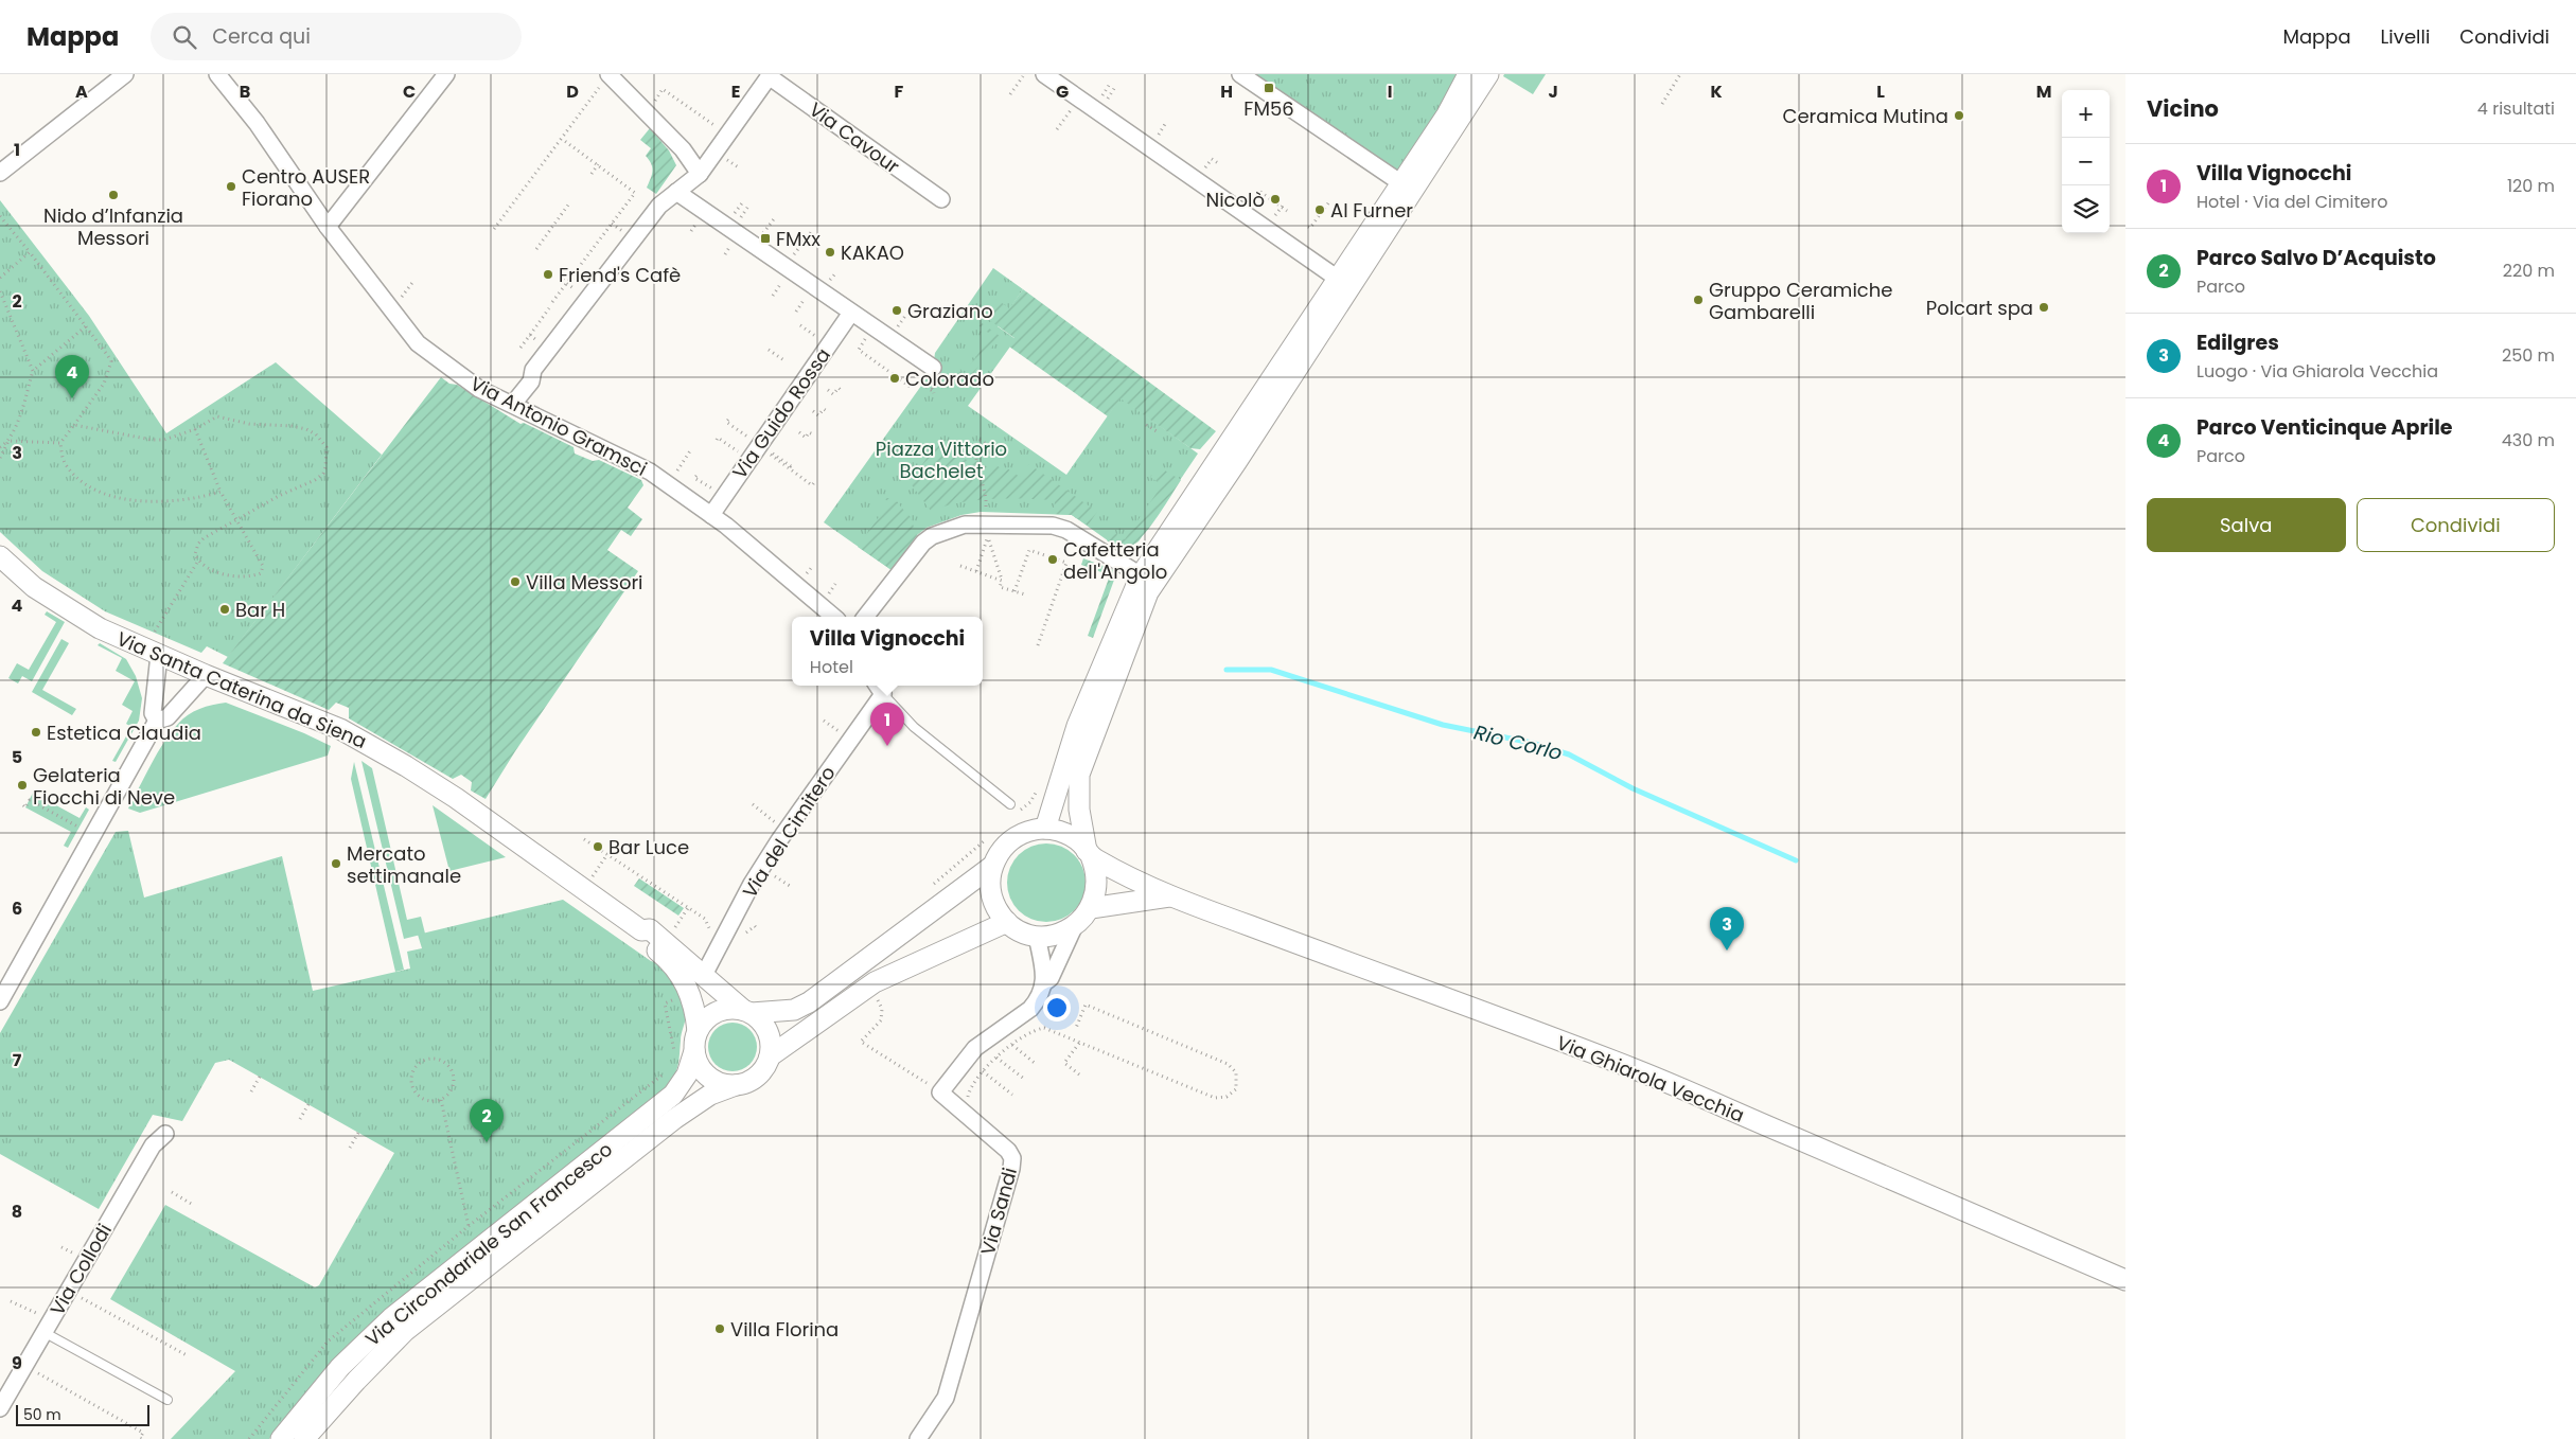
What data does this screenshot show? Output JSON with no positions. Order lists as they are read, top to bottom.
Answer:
{
  "streets": {
    "street": [
      "Via Cavour",
      "Via Guido Rossa",
      "Via Antonio Gramsci",
      "Via Santa Caterina da Siena",
      "Via del Cimitero",
      "Via Ghiarola Vecchia",
      "Via Sandi",
      "Via Circondariale San Francesco",
      "Via Collodi"
    ]
  },
  "crossings": [
    ["Via Guido Rossa", "Via Antonio Gramsci"],
    ["Via Santa Caterina da Siena", "Via del Cimitero"],
    ["Via Santa Caterina da Siena", "Via Circondariale San Francesco"]
  ],
  "water": ["Rio Corlo"],
  "parks": ["Piazza Vittorio Bachelet"],
  "places": {
    "transit": ["FM56", "FMxx"],
    "other": [
      "Ceramica Mutina",
      "Centro AUSER Fiorano",
      "Nido d’Infanzia Messori",
      "Nicolò",
      "Al Furner",
      "KAKAO",
      "Friend's Cafè",
      "Gruppo Ceramiche Gambarelli",
      "Polcart spa",
      "Graziano",
      "Colorado",
      "Cafetteria dell'Angolo",
      "Villa Messori",
      "Bar H",
      "Estetica Claudia",
      "Gelateria Fiocchi di Neve",
      "Bar Luce",
      "Mercato settimanale",
      "Villa Florina"
    ]
  },
  "scale_bar": "50 m",
  "page": {
    "header": "Mappa",
    "search": "Cerca qui",
    "nav": ["Mappa", "Livelli", "Condividi"],
    "heading": ["Vicino", "4 risultati"],
    "map_buttons": ["+", "−"],
    "list": [
      {
        "mark": "1",
        "name": "Villa Vignocchi",
        "note": "Hotel · Via del Cimitero",
        "value": "120 m"
      },
      {
        "mark": "2",
        "name": "Parco Salvo D’Acquisto",
        "note": "Parco",
        "value": "220 m"
      },
      {
        "mark": "3",
        "name": "Edilgres",
        "note": "Luogo · Via Ghiarola Vecchia",
        "value": "250 m"
      },
      {
        "mark": "4",
        "name": "Parco Venticinque Aprile",
        "note": "Parco",
        "value": "430 m"
      }
    ],
    "pins": [
      "4",
      "1",
      "3",
      "2"
    ],
    "buttons": ["Salva", "Condividi"],
    "popup": ["Villa Vignocchi", "Hotel"],
    "scale": "50 m"
  },
  "grid": {
    "columns": [
      "A",
      "B",
      "C",
      "D",
      "E",
      "F",
      "G",
      "H",
      "I",
      "J",
      "K",
      "L",
      "M"
    ],
    "rows": [
      "1",
      "2",
      "3",
      "4",
      "5",
      "6",
      "7",
      "8",
      "9"
    ]
  }
}
